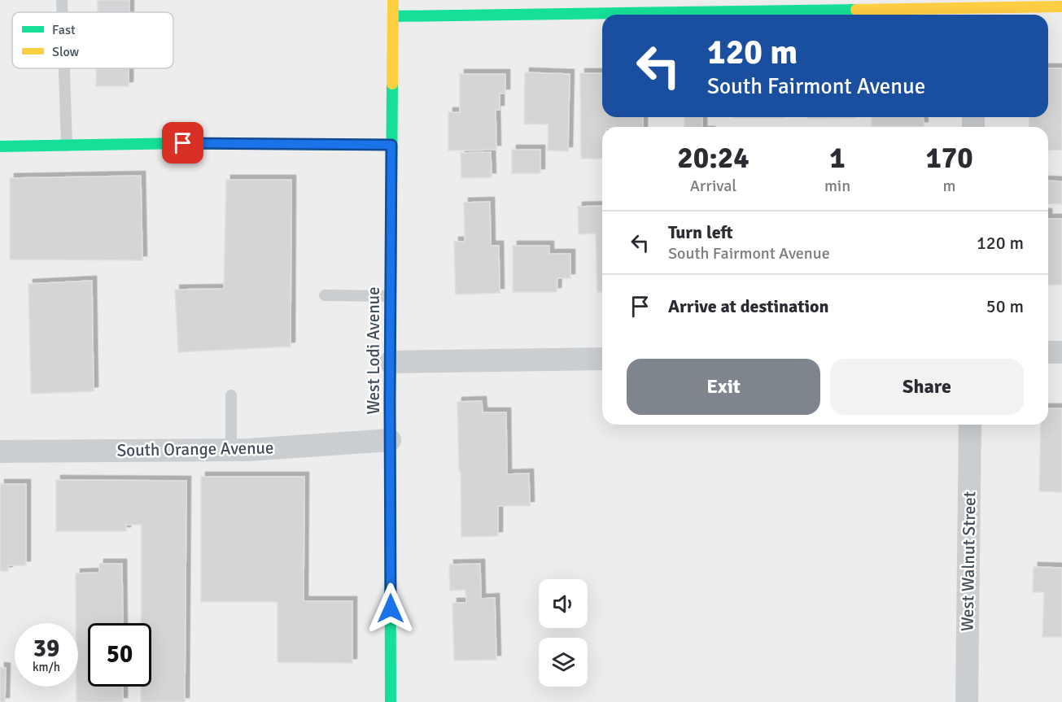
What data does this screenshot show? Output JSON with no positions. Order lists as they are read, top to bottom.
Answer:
{
  "streets": {
    "street": ["West Lodi Avenue", "South Orange Avenue", "West Walnut Street"]
  },
  "crossings": [
    ["West Lodi Avenue", "South Orange Avenue"]
  ],
  "legend": ["Fast", "Slow"],
  "page": {
    "turn": ["120 m", "South Fairmont Avenue"],
    "eta": [
      "20:24",
      "Arrival",
      "1",
      "min",
      "170",
      "m"
    ],
    "list": [
      {
        "name": "Turn left",
        "note": "South Fairmont Avenue",
        "value": "120 m"
      },
      {
        "name": "Arrive at destination",
        "value": "50 m"
      }
    ],
    "buttons": ["Exit", "Share"],
    "speed": "39 km/h",
    "limit": "50"
  }
}
